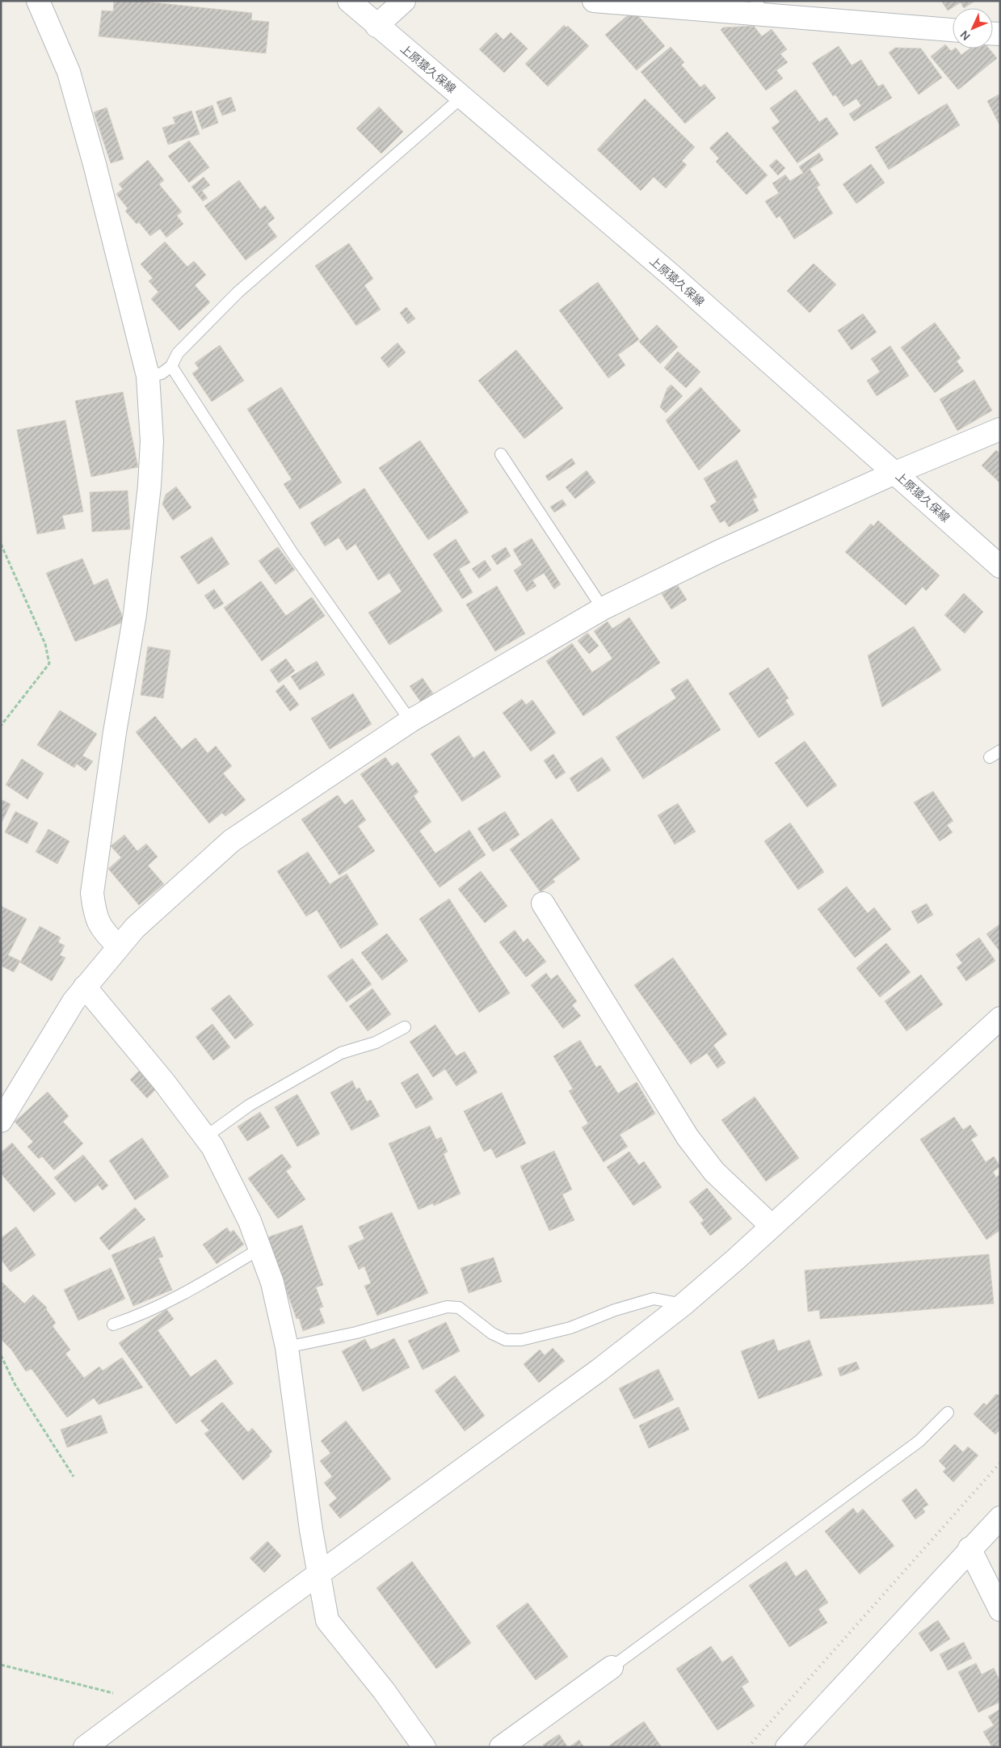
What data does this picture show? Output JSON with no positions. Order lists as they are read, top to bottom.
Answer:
{
  "streets": {
    "street": ["上原猿久保線"]
  },
  "north": "bottom left"
}
